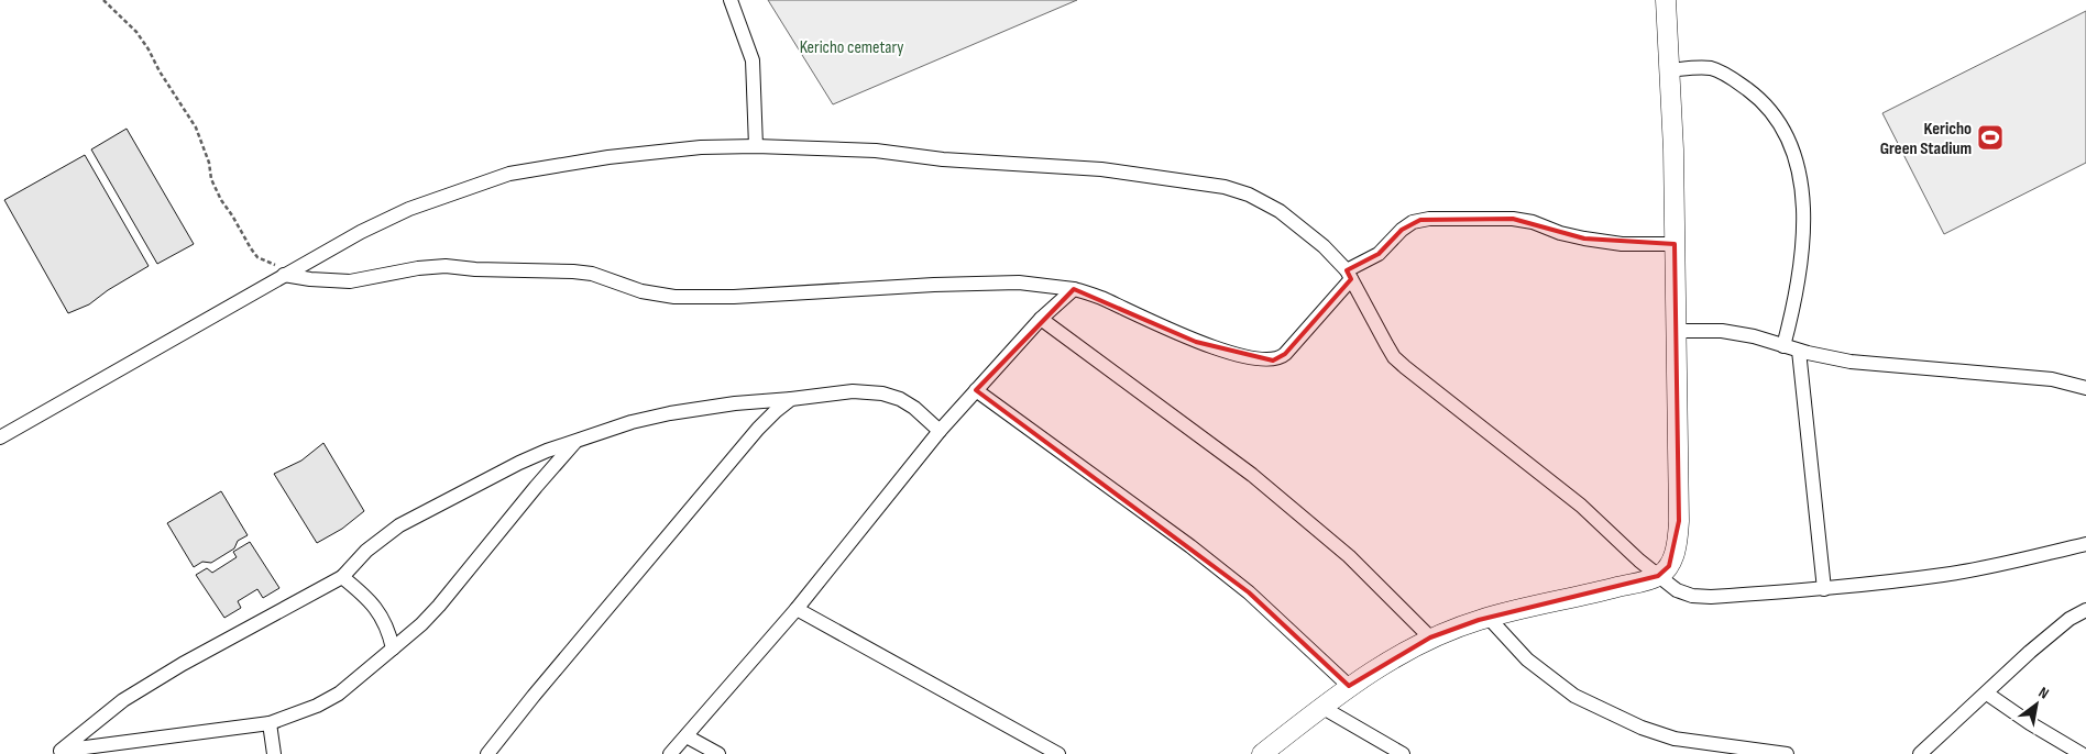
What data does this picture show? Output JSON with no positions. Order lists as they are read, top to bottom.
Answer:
{
  "parks": ["Kericho cemetary"],
  "places": {
    "sports": ["Kericho Green Stadium"]
  },
  "north": "top right"
}
